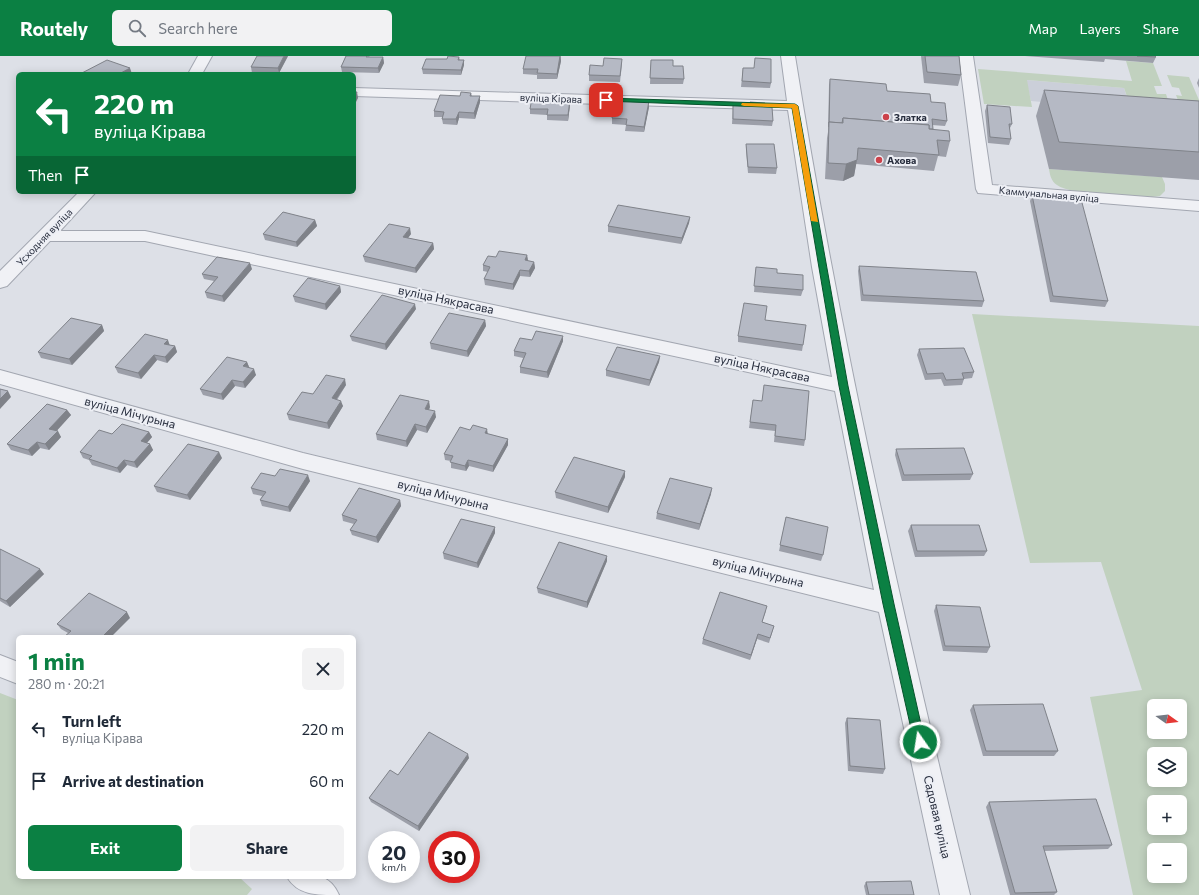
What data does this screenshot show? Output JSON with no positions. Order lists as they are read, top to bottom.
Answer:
{
  "streets": {
    "street": [
      "вуліца Кірава",
      "Каммунальная вуліца",
      "Усходняя вуліца",
      "вуліца Някрасава",
      "вуліца Мічурына",
      "Садовая вуліца"
    ]
  },
  "crossings": [
    ["вуліца Кірава", "Садовая вуліца"],
    ["Усходняя вуліца", "вуліца Някрасава"],
    ["вуліца Някрасава", "Садовая вуліца"],
    ["вуліца Мічурына", "Садовая вуліца"]
  ],
  "places": ["Златка", "Ахова"],
  "north": "right",
  "page": {
    "header": "Routely",
    "search": "Search here",
    "nav": ["Map", "Layers", "Share"],
    "turn": ["220 m", "вуліца Кірава"],
    "then": "Then",
    "heading": ["1 min", "280 m · 20:21"],
    "map_buttons": ["+", "−"],
    "list": [
      {
        "name": "Turn left",
        "note": "вуліца Кірава",
        "value": "220 m"
      },
      {
        "name": "Arrive at destination",
        "value": "60 m"
      }
    ],
    "buttons": ["Exit", "Share"],
    "speed": "20 km/h",
    "limit": "30"
  }
}
